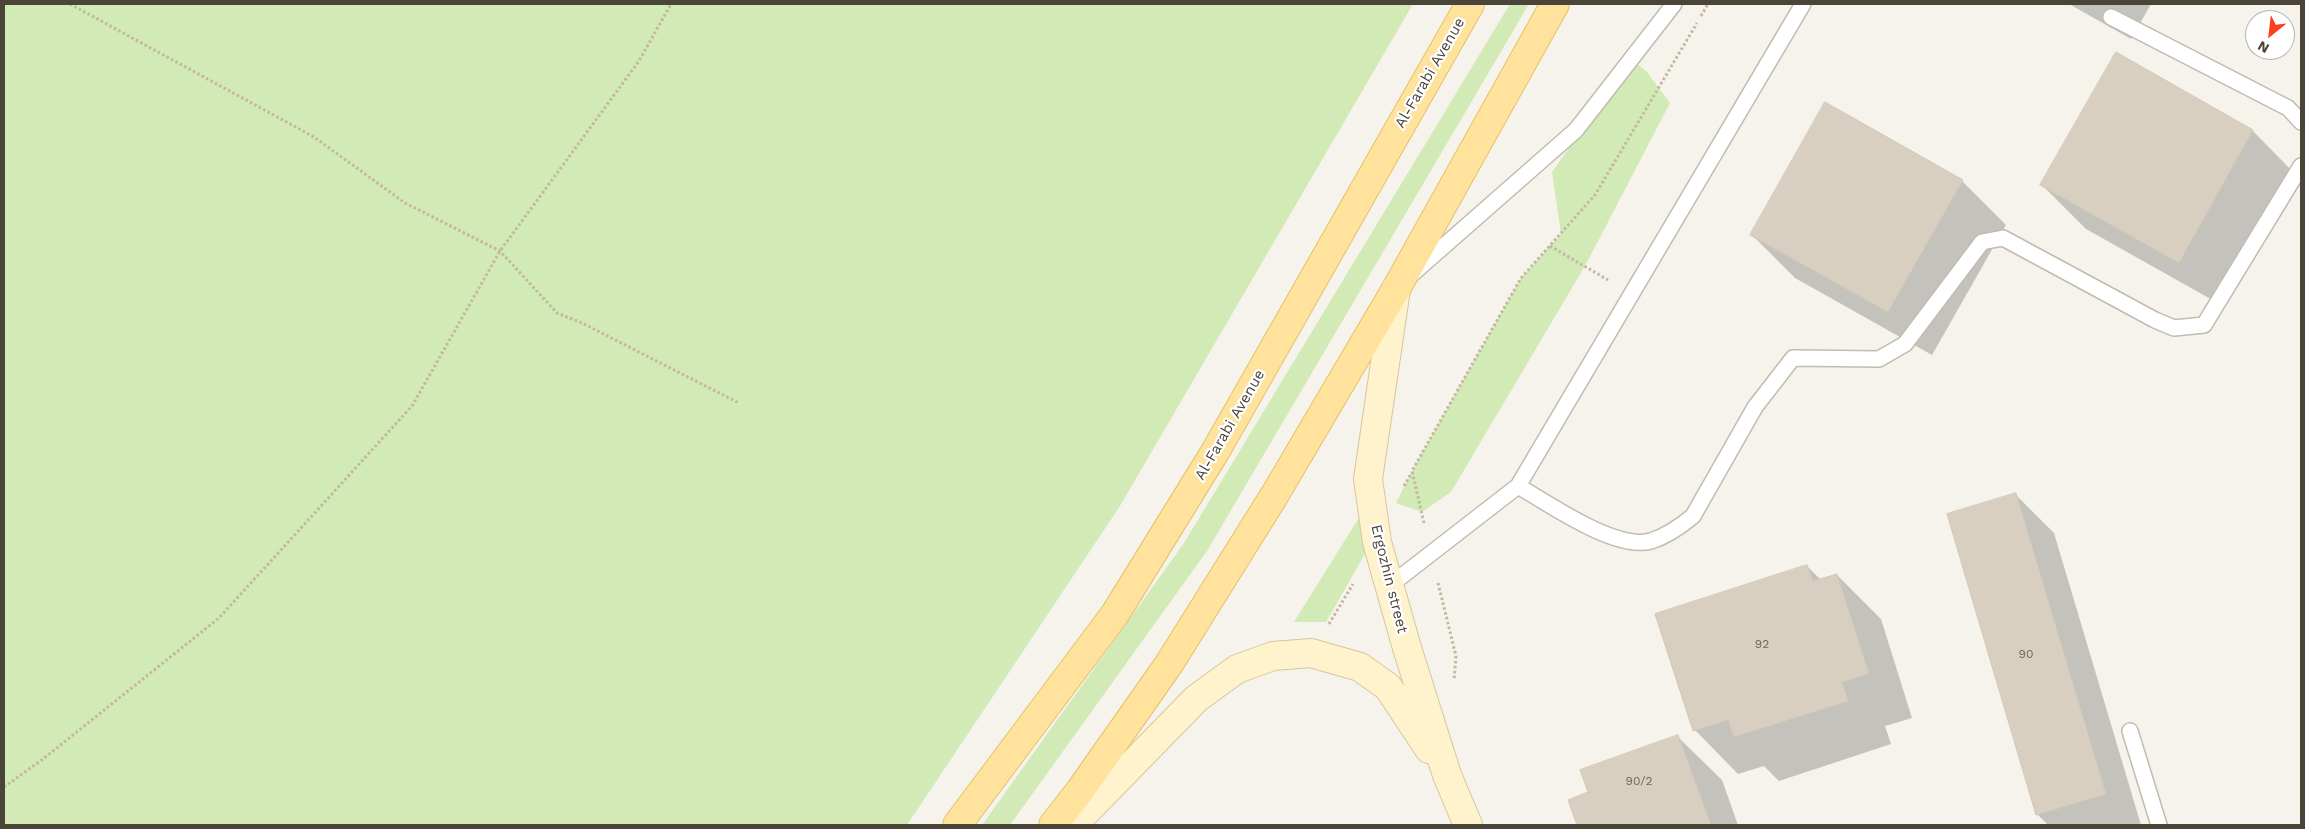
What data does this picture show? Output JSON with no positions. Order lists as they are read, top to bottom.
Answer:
{
  "streets": {
    "main road": ["Al-Farabi Avenue"],
    "street": ["Ergozhin street"]
  },
  "house_numbers": ["92", "90", "90/2"],
  "north": "bottom left"
}
